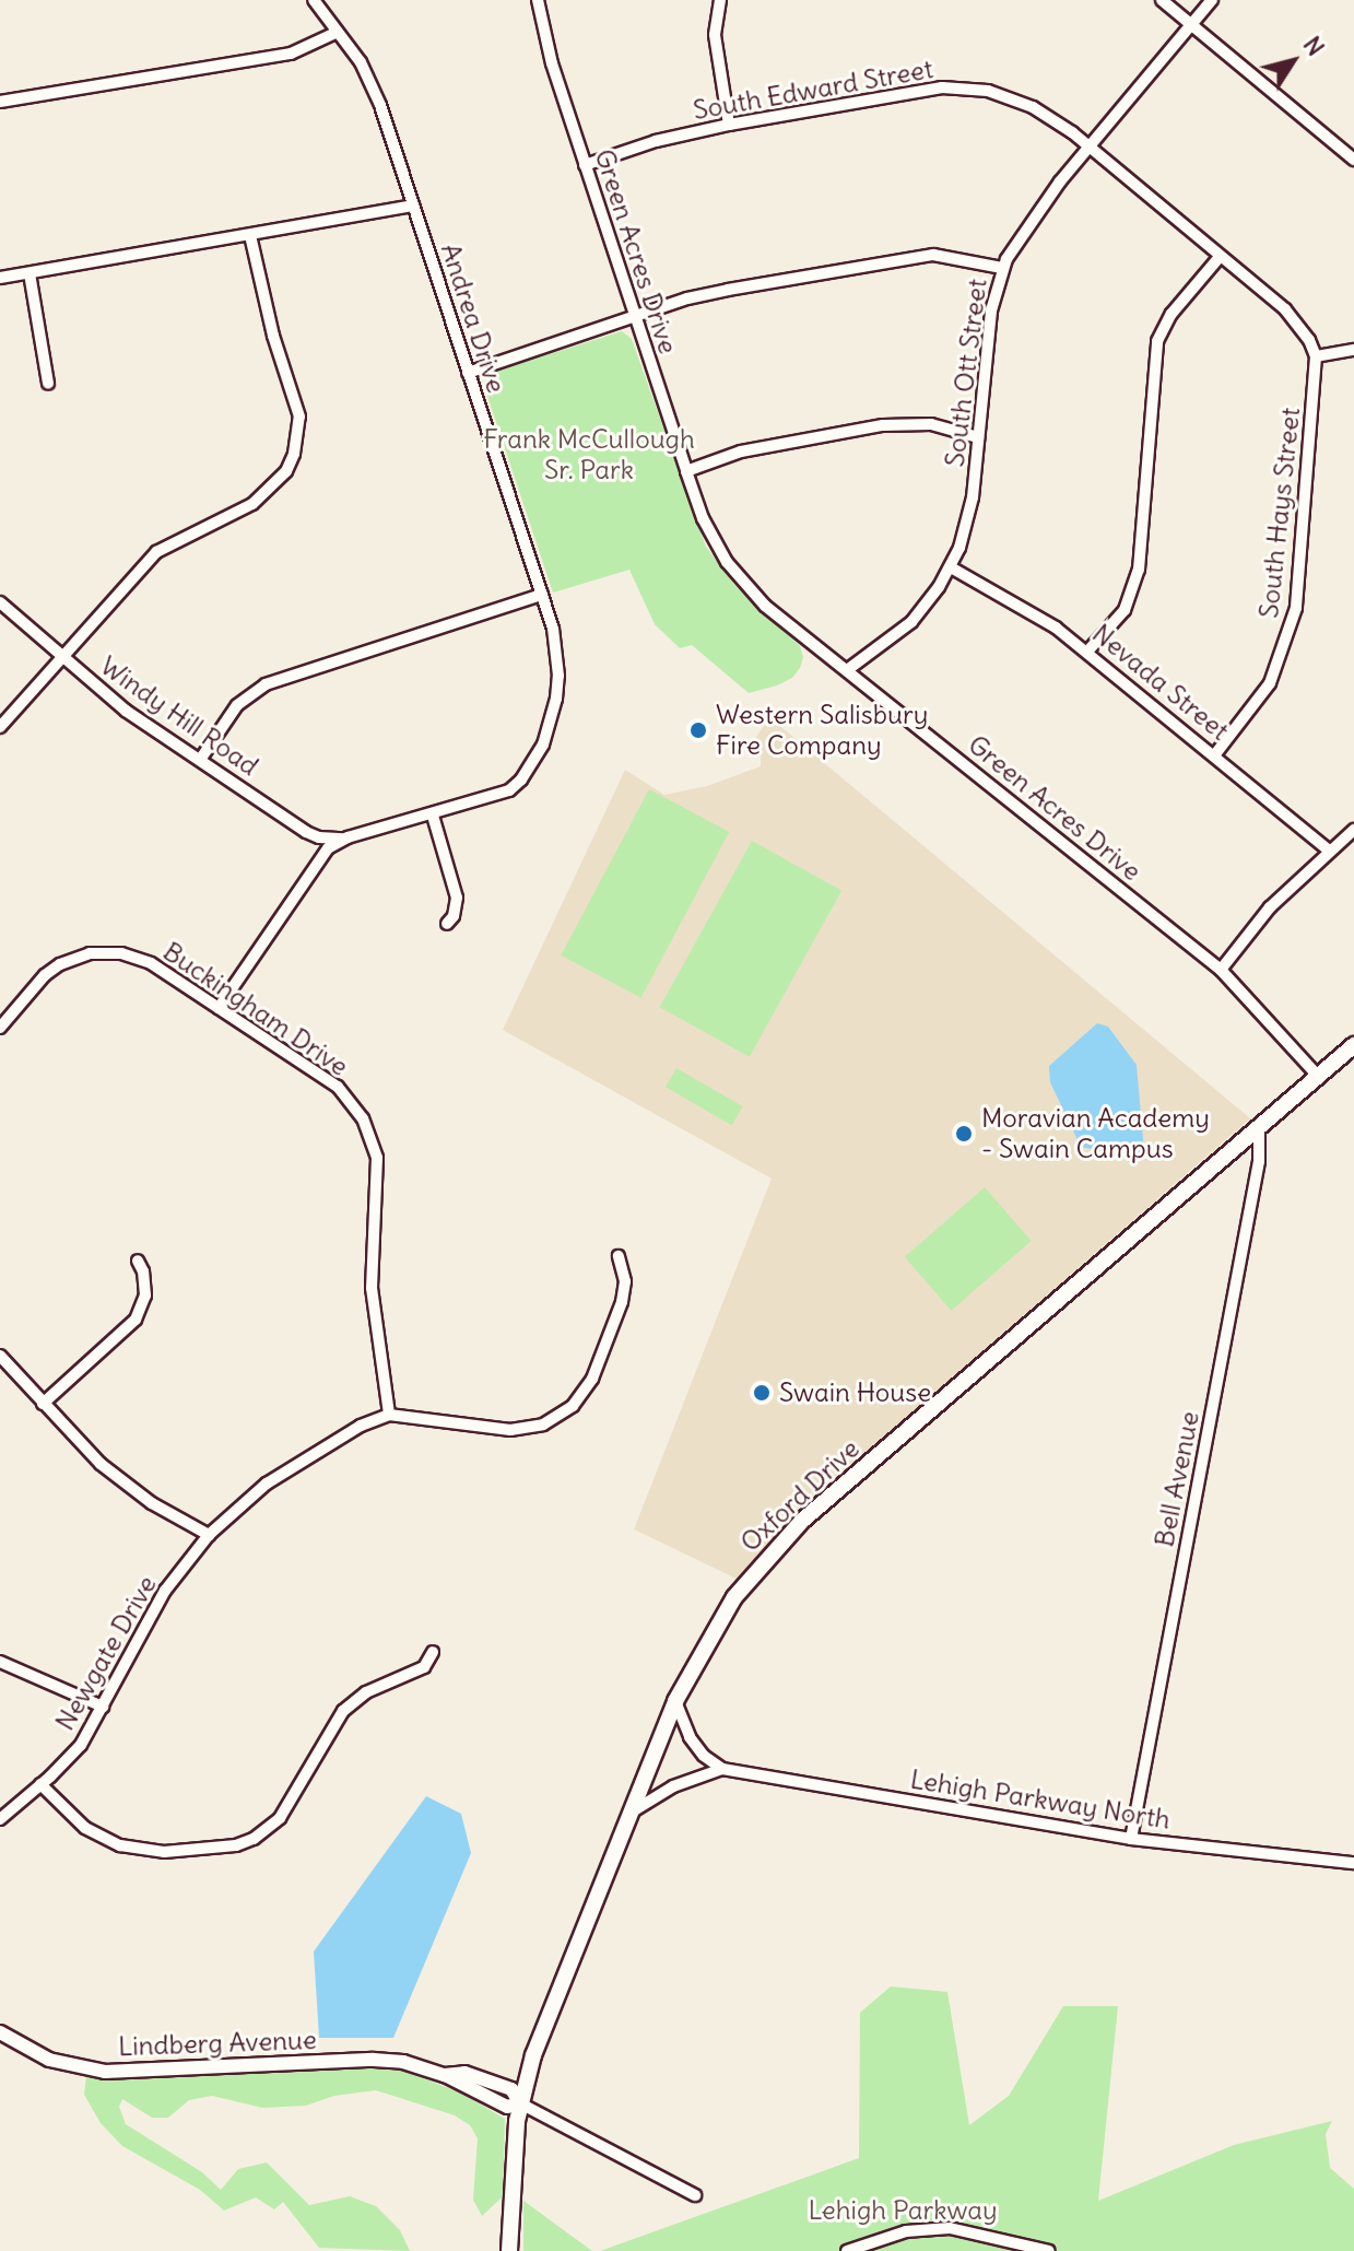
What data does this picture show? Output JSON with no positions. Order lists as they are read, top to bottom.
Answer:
{
  "streets": {
    "main road": ["Oxford Drive"],
    "street": [
      "South Edward Street",
      "Green Acres Drive",
      "Andrea Drive",
      "South Ott Street",
      "South Hays Street",
      "Nevada Street",
      "Windy Hill Road",
      "Buckingham Drive",
      "Bell Avenue",
      "Newgate Drive",
      "Lehigh Parkway North",
      "Lindberg Avenue"
    ]
  },
  "crossings": [
    ["South Edward Street", "Green Acres Drive"],
    ["South Edward Street", "South Ott Street"],
    ["South Edward Street", "South Hays Street"],
    ["Green Acres Drive", "South Ott Street"],
    ["Green Acres Drive", "Oxford Drive"],
    ["Andrea Drive", "Windy Hill Road"],
    ["Andrea Drive", "Buckingham Drive"],
    ["South Ott Street", "Nevada Street"],
    ["South Hays Street", "Nevada Street"],
    ["Buckingham Drive", "Newgate Drive"],
    ["Bell Avenue", "Oxford Drive"],
    ["Bell Avenue", "Lehigh Parkway North"],
    ["Oxford Drive", "Lehigh Parkway North"],
    ["Oxford Drive", "Lindberg Avenue"]
  ],
  "parks": ["Frank McCullough Sr. Park", "Lehigh Parkway"],
  "places": ["Western Salisbury Fire Company", "Moravian Academy - Swain Campus", "Swain House"],
  "north": "top right"
}
